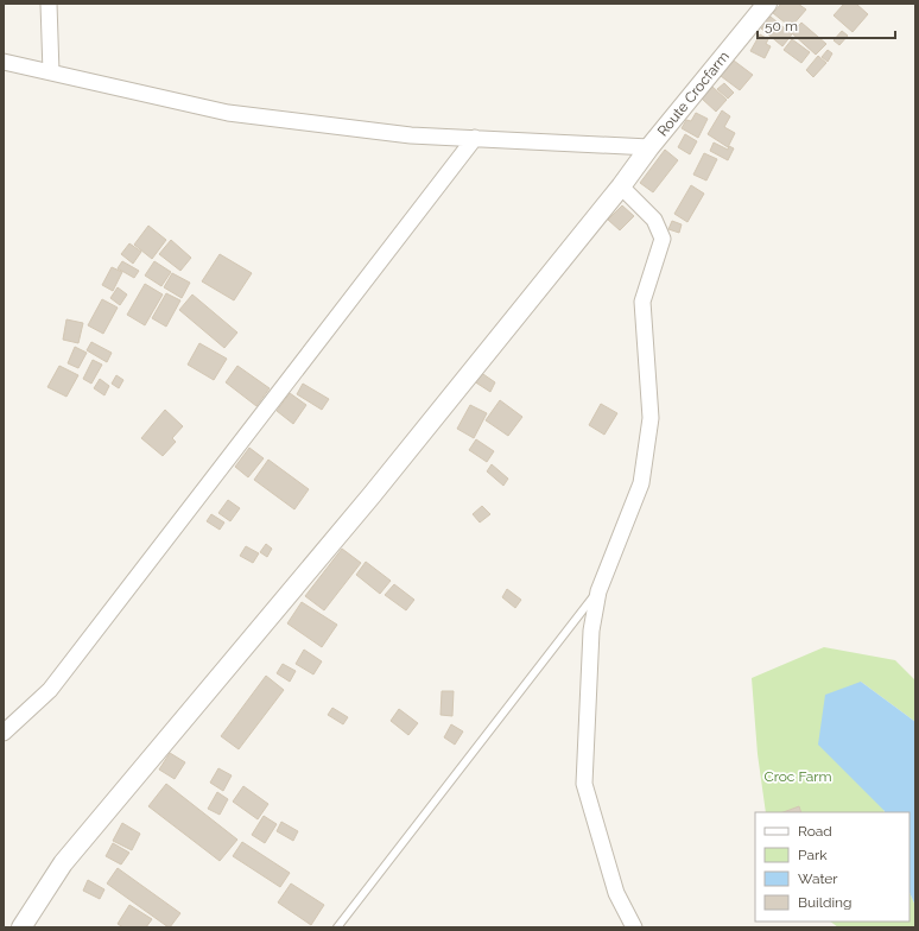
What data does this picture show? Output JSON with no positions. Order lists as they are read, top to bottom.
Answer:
{
  "streets": {
    "street": ["Route Crocfarm"]
  },
  "parks": ["Croc Farm"],
  "legend": [
    "Road",
    "Park",
    "Water",
    "Building"
  ],
  "scale_bar": "50 m"
}
